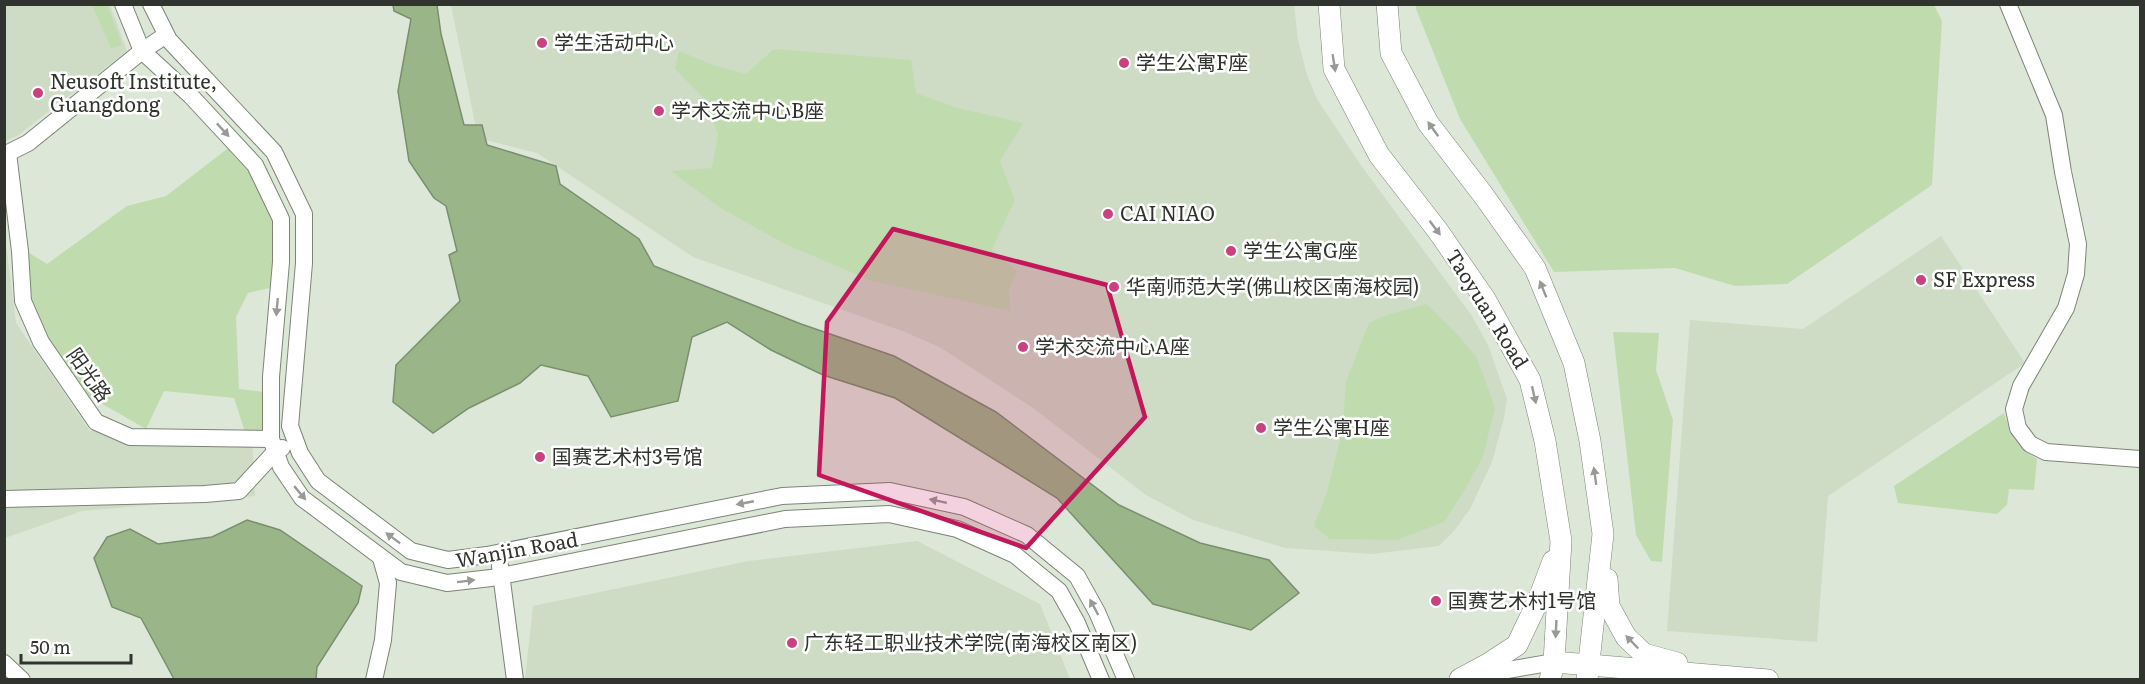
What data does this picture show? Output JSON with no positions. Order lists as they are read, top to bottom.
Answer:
{
  "streets": {
    "main road": ["Taoyuan Road"],
    "street": ["阳光路", "Wanjin Road"]
  },
  "crossings": [
    ["阳光路", "Wanjin Road"]
  ],
  "places": [
    "学生活动中心",
    "学生公寓F座",
    "Neusoft Institute, Guangdong",
    "学术交流中心B座",
    "CAI NIAO",
    "学生公寓G座",
    "SF Express",
    "华南师范大学(佛山校区南海校园)",
    "学术交流中心A座",
    "学生公寓H座",
    "国赛艺术村3号馆",
    "国赛艺术村1号馆",
    "广东轻工职业技术学院(南海校区南区)"
  ],
  "scale_bar": "50 m"
}
